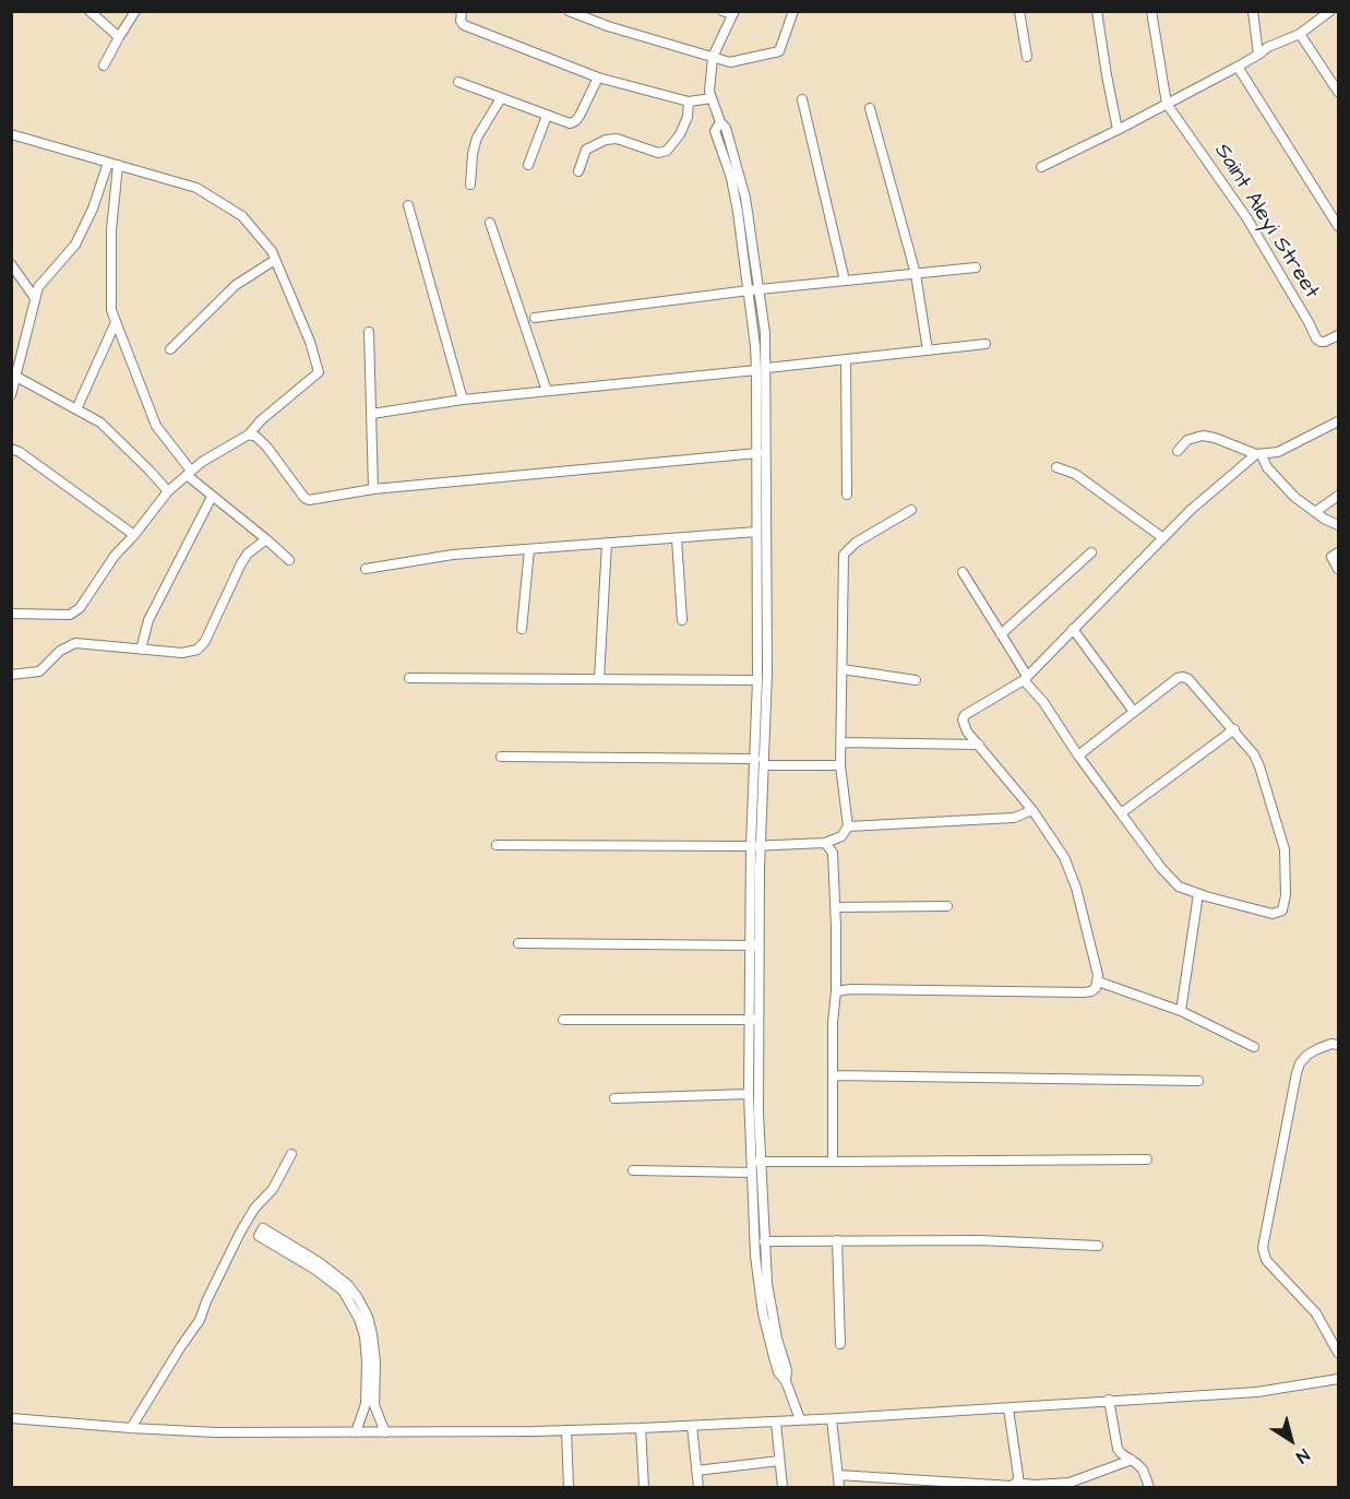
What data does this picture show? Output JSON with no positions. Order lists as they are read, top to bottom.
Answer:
{
  "streets": {
    "street": ["Saint Aleyi Street"]
  },
  "north": "bottom right"
}
